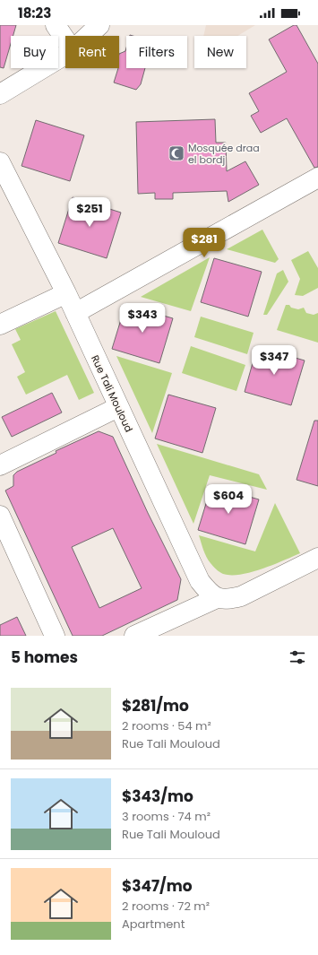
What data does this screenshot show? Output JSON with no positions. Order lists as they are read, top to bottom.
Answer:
{
  "streets": {
    "street": ["Rue Tali Mouloud"]
  },
  "places": {
    "mosque": ["Mosquée draa el bordj"]
  },
  "page": {
    "status": "18:23",
    "chip": [
      "Buy",
      "Rent",
      "Filters",
      "New"
    ],
    "price": [
      "$251",
      "$281",
      "$343",
      "$347",
      "$604"
    ],
    "heading": "5 homes",
    "list": [
      {
        "name": "$281/mo",
        "note": "2 rooms · 54 m² · Rue Tali Mouloud"
      },
      {
        "name": "$343/mo",
        "note": "3 rooms · 74 m² · Rue Tali Mouloud"
      },
      {
        "name": "$347/mo",
        "note": "2 rooms · 72 m² · Apartment"
      }
    ]
  }
}
